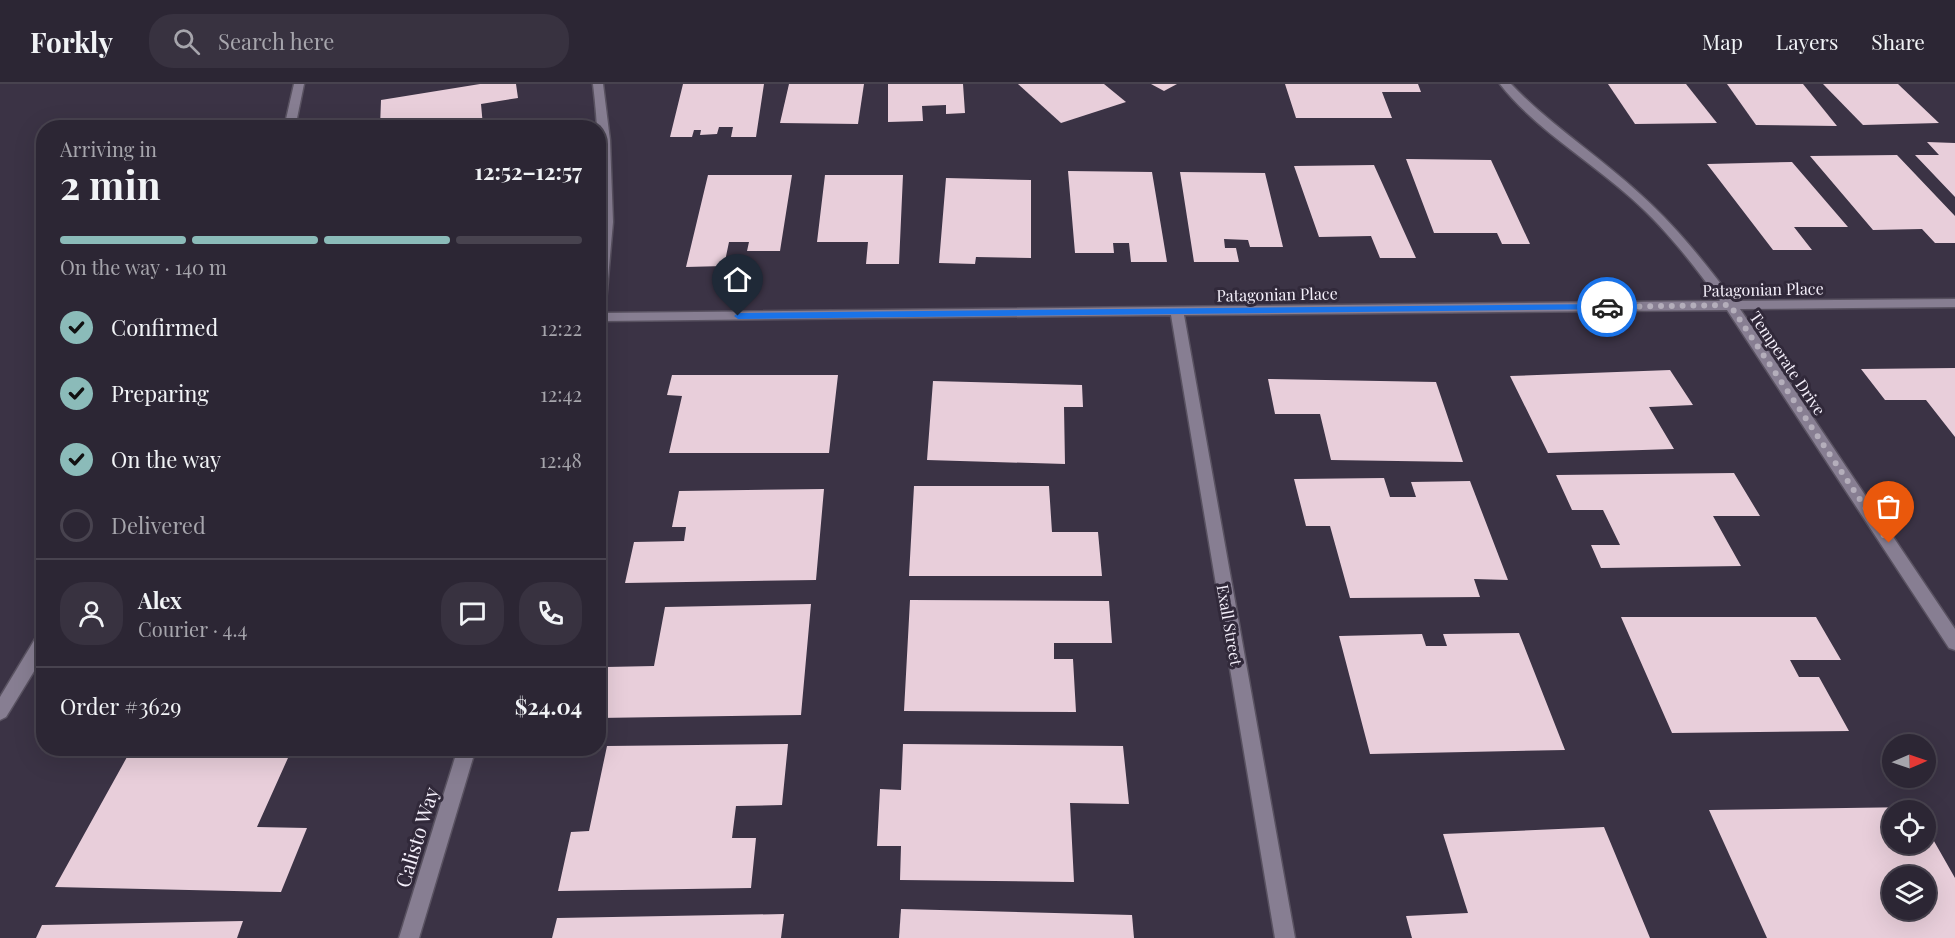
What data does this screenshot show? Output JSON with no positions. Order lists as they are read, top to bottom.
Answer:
{
  "streets": {
    "street": [
      "Patagonian Place",
      "Temperate Drive",
      "Exall Street",
      "Calisto Way"
    ]
  },
  "crossings": [
    ["Patagonian Place", "Temperate Drive"],
    ["Patagonian Place", "Exall Street"]
  ],
  "north": "right",
  "page": {
    "header": "Forkly",
    "search": "Search here",
    "nav": ["Map", "Layers", "Share"],
    "heading": ["2 min", "Arriving in", "12:52–12:57"],
    "panel": [
      "Alex",
      "Courier · 4.4",
      "Order #3629",
      "$24.04"
    ],
    "bar": "On the way · 140 m",
    "list": [
      ["Confirmed", "12:22"],
      ["Preparing", "12:42"],
      ["On the way", "12:48"],
      "Delivered"
    ]
  }
}
